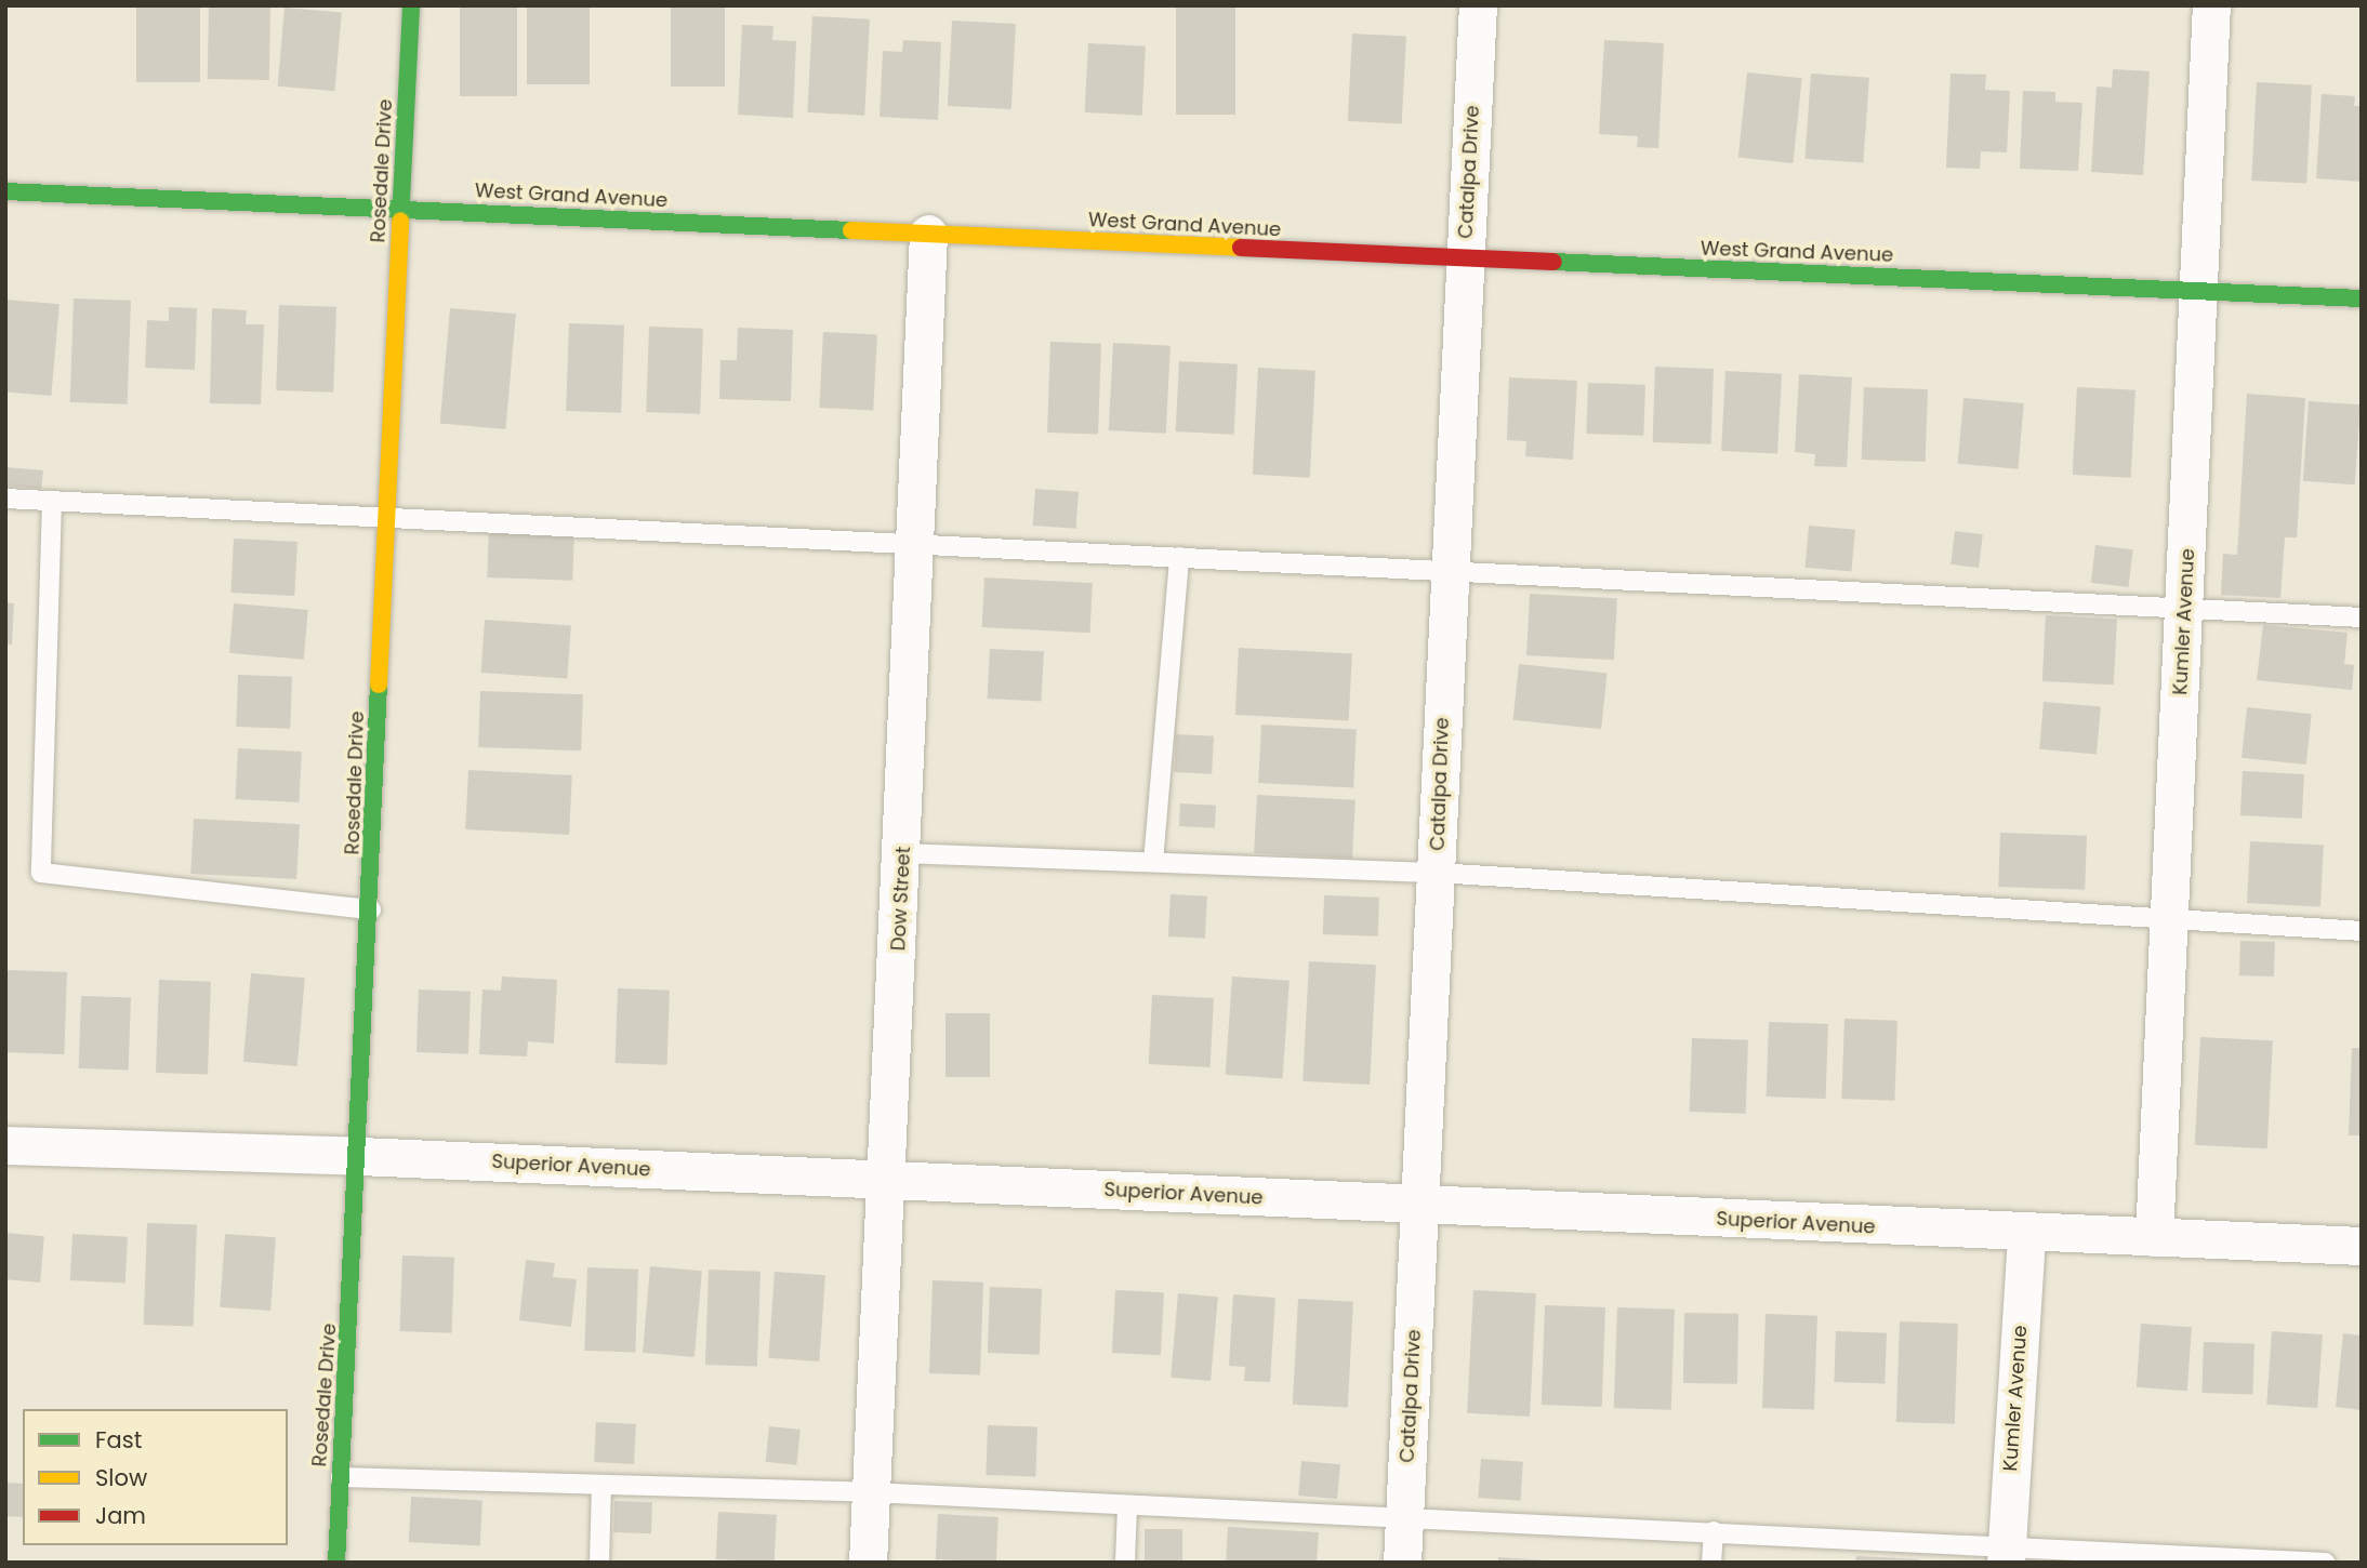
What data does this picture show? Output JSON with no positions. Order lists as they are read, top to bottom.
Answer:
{
  "streets": {
    "street": [
      "Rosedale Drive",
      "Catalpa Drive",
      "West Grand Avenue",
      "Kumler Avenue",
      "Dow Street",
      "Superior Avenue"
    ]
  },
  "crossings": [
    ["Rosedale Drive", "West Grand Avenue"],
    ["Rosedale Drive", "Superior Avenue"],
    ["Catalpa Drive", "West Grand Avenue"],
    ["Catalpa Drive", "Superior Avenue"],
    ["West Grand Avenue", "Kumler Avenue"],
    ["West Grand Avenue", "Dow Street"],
    ["Kumler Avenue", "Superior Avenue"],
    ["Dow Street", "Superior Avenue"]
  ],
  "legend": ["Fast", "Slow", "Jam"]
}
